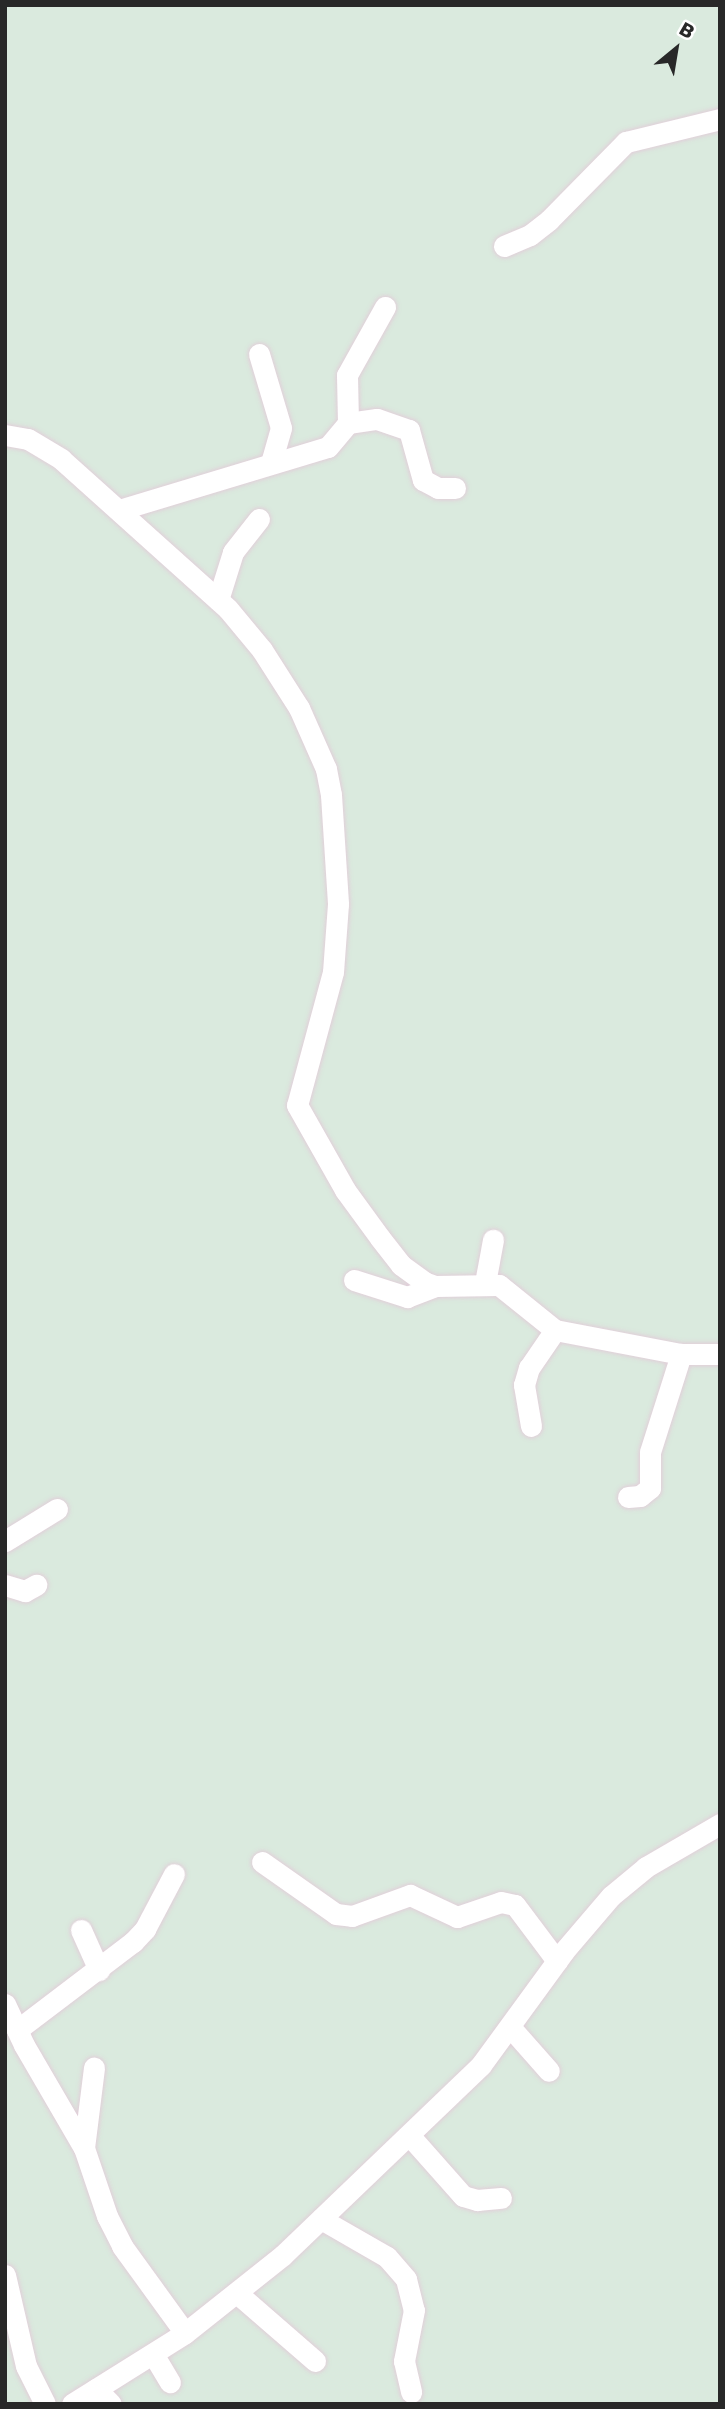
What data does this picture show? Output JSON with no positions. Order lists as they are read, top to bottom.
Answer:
{
  "north": "top right"
}
